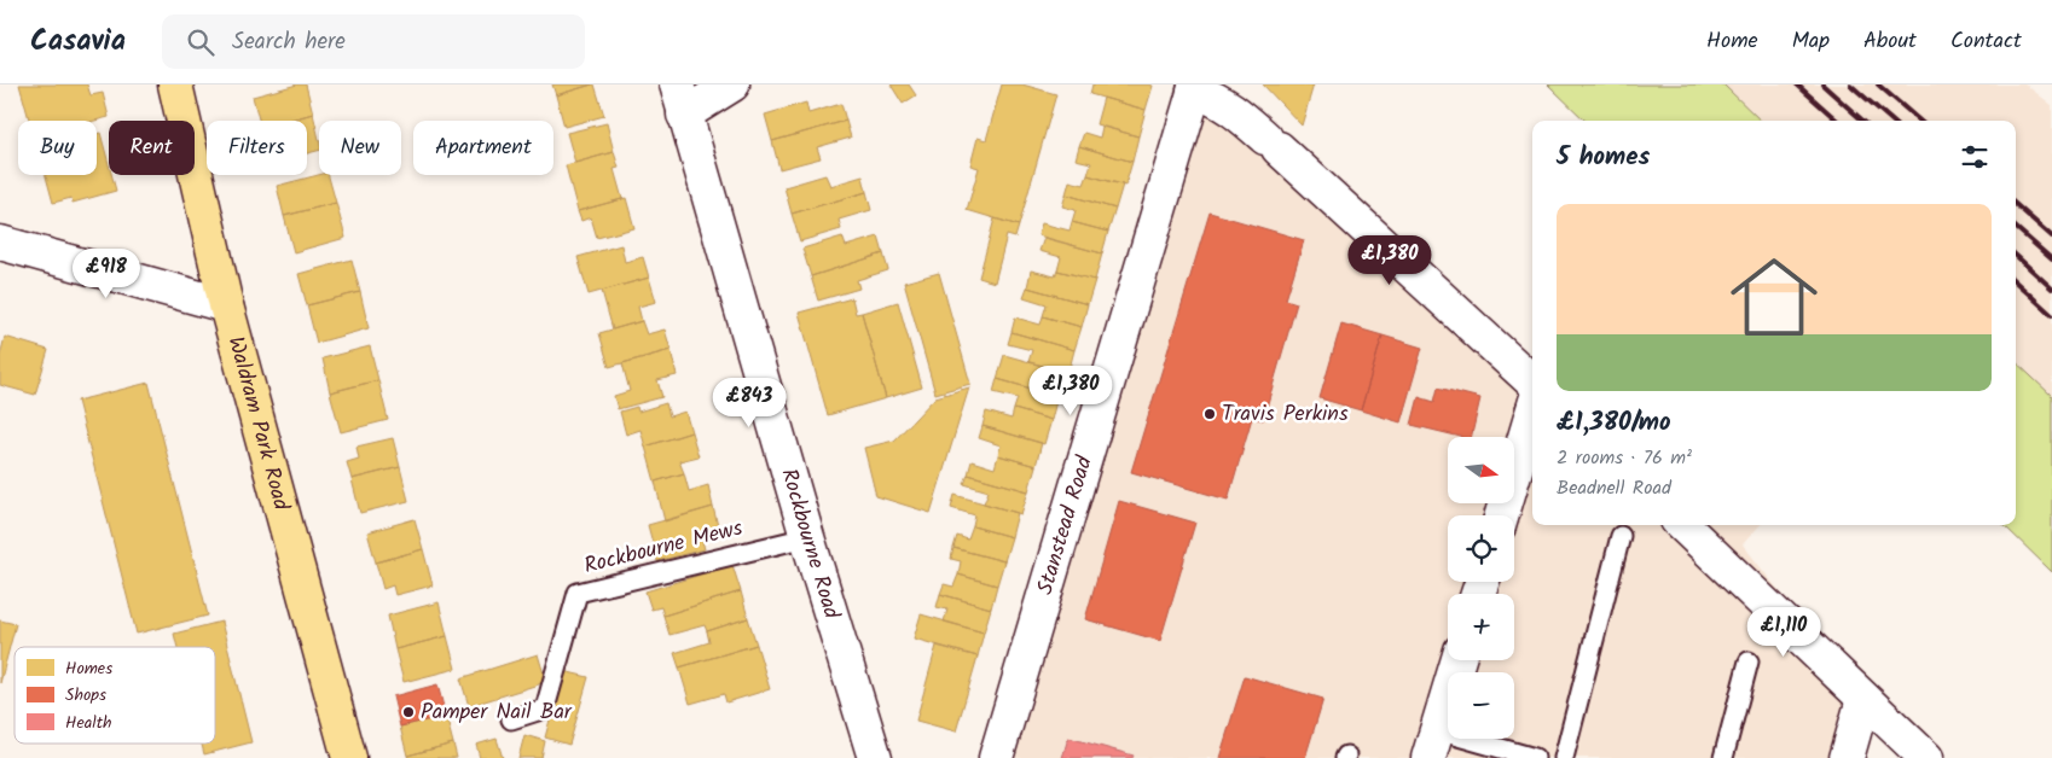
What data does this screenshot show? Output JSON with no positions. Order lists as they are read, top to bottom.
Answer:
{
  "streets": {
    "highway": ["Waldram Park Road"],
    "street": ["Stanstead Road", "Rockbourne Road"],
    "lane": ["Rockbourne Mews"]
  },
  "crossings": [
    ["Rockbourne Road", "Rockbourne Mews"]
  ],
  "places": ["Travis Perkins", "Pamper Nail Bar"],
  "legend": ["Homes", "Shops", "Health"],
  "north": "right",
  "page": {
    "header": "Casavia",
    "search": "Search here",
    "nav": [
      "Home",
      "Map",
      "About",
      "Contact"
    ],
    "chip": [
      "Buy",
      "Rent",
      "Filters",
      "New",
      "Apartment"
    ],
    "heading": "5 homes",
    "list": [
      {
        "name": "£1,380/mo",
        "note": "2 rooms · 76 m² · Beadnell Road"
      }
    ],
    "price": [
      "£1,380",
      "£918",
      "£1,380",
      "£843",
      "£1,110"
    ],
    "map_buttons": ["+", "−"]
  }
}
